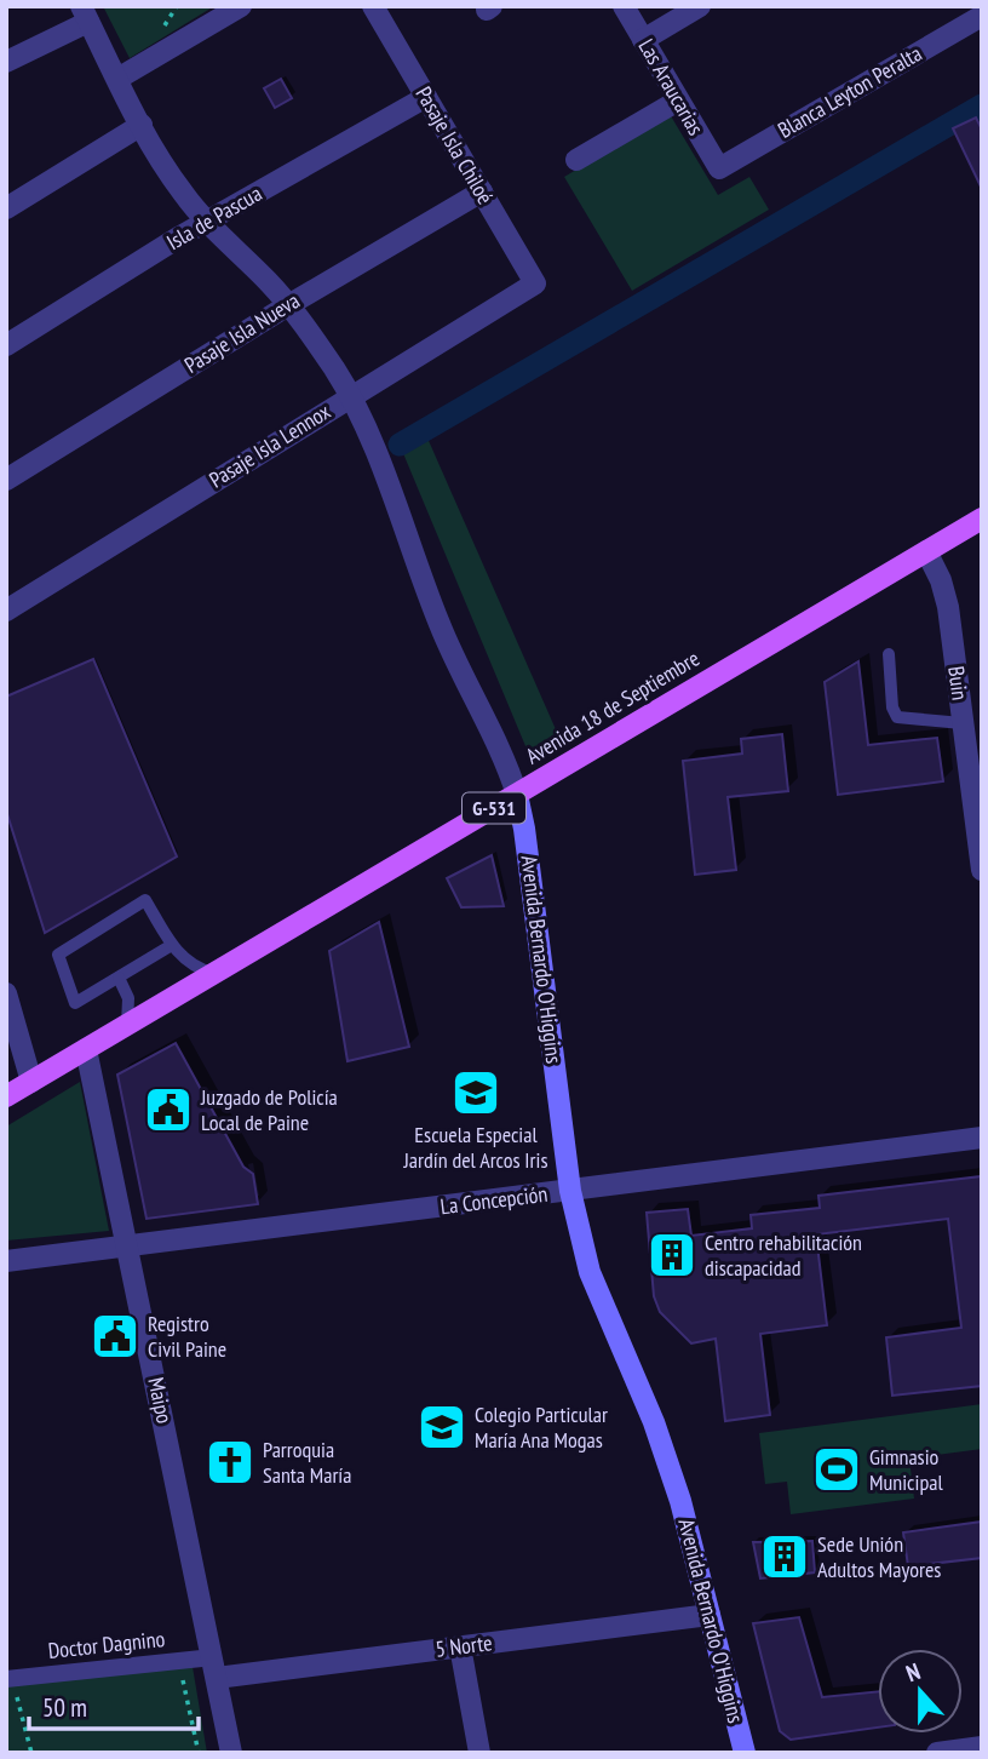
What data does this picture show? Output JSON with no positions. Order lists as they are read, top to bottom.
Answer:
{
  "streets": {
    "main road": ["Avenida 18 de Septiembre", "G-531", "Avenida Bernardo O'Higgins"],
    "street": [
      "Las Araucarias",
      "Blanca Leyton Peralta",
      "Pasaje Isla Chiloé",
      "Isla de Pascua",
      "Pasaje Isla Nueva",
      "Pasaje Isla Lennox",
      "Buin",
      "La Concepción",
      "Maipo",
      "Doctor Dagnino",
      "5 Norte"
    ]
  },
  "crossings": [
    ["Las Araucarias", "Blanca Leyton Peralta"],
    ["Pasaje Isla Chiloé", "Isla de Pascua"],
    ["Pasaje Isla Chiloé", "Pasaje Isla Nueva"],
    ["Pasaje Isla Chiloé", "Pasaje Isla Lennox"],
    ["Isla de Pascua", "Avenida Bernardo O'Higgins"],
    ["Pasaje Isla Nueva", "Avenida Bernardo O'Higgins"],
    ["Pasaje Isla Lennox", "Avenida Bernardo O'Higgins"],
    ["Buin", "Avenida 18 de Septiembre"],
    ["Avenida 18 de Septiembre", "Avenida Bernardo O'Higgins"],
    ["Avenida 18 de Septiembre", "Maipo"],
    ["Avenida Bernardo O'Higgins", "La Concepción"],
    ["Avenida Bernardo O'Higgins", "5 Norte"],
    ["La Concepción", "Maipo"],
    ["Maipo", "Doctor Dagnino"],
    ["Maipo", "5 Norte"],
    ["Doctor Dagnino", "5 Norte"]
  ],
  "places": {
    "school or university": ["Escuela Especial Jardín del Arcos Iris", "Colegio Particular María Ana Mogas"],
    "public building": ["Juzgado de Policía Local de Paine", "Registro Civil Paine"],
    "building": ["Centro rehabilitación discapacidad", "Sede Unión Adultos Mayores"],
    "church": ["Parroquia Santa María"],
    "sports": ["Gimnasio Municipal"]
  },
  "scale_bar": "50 m",
  "north": "top"
}
